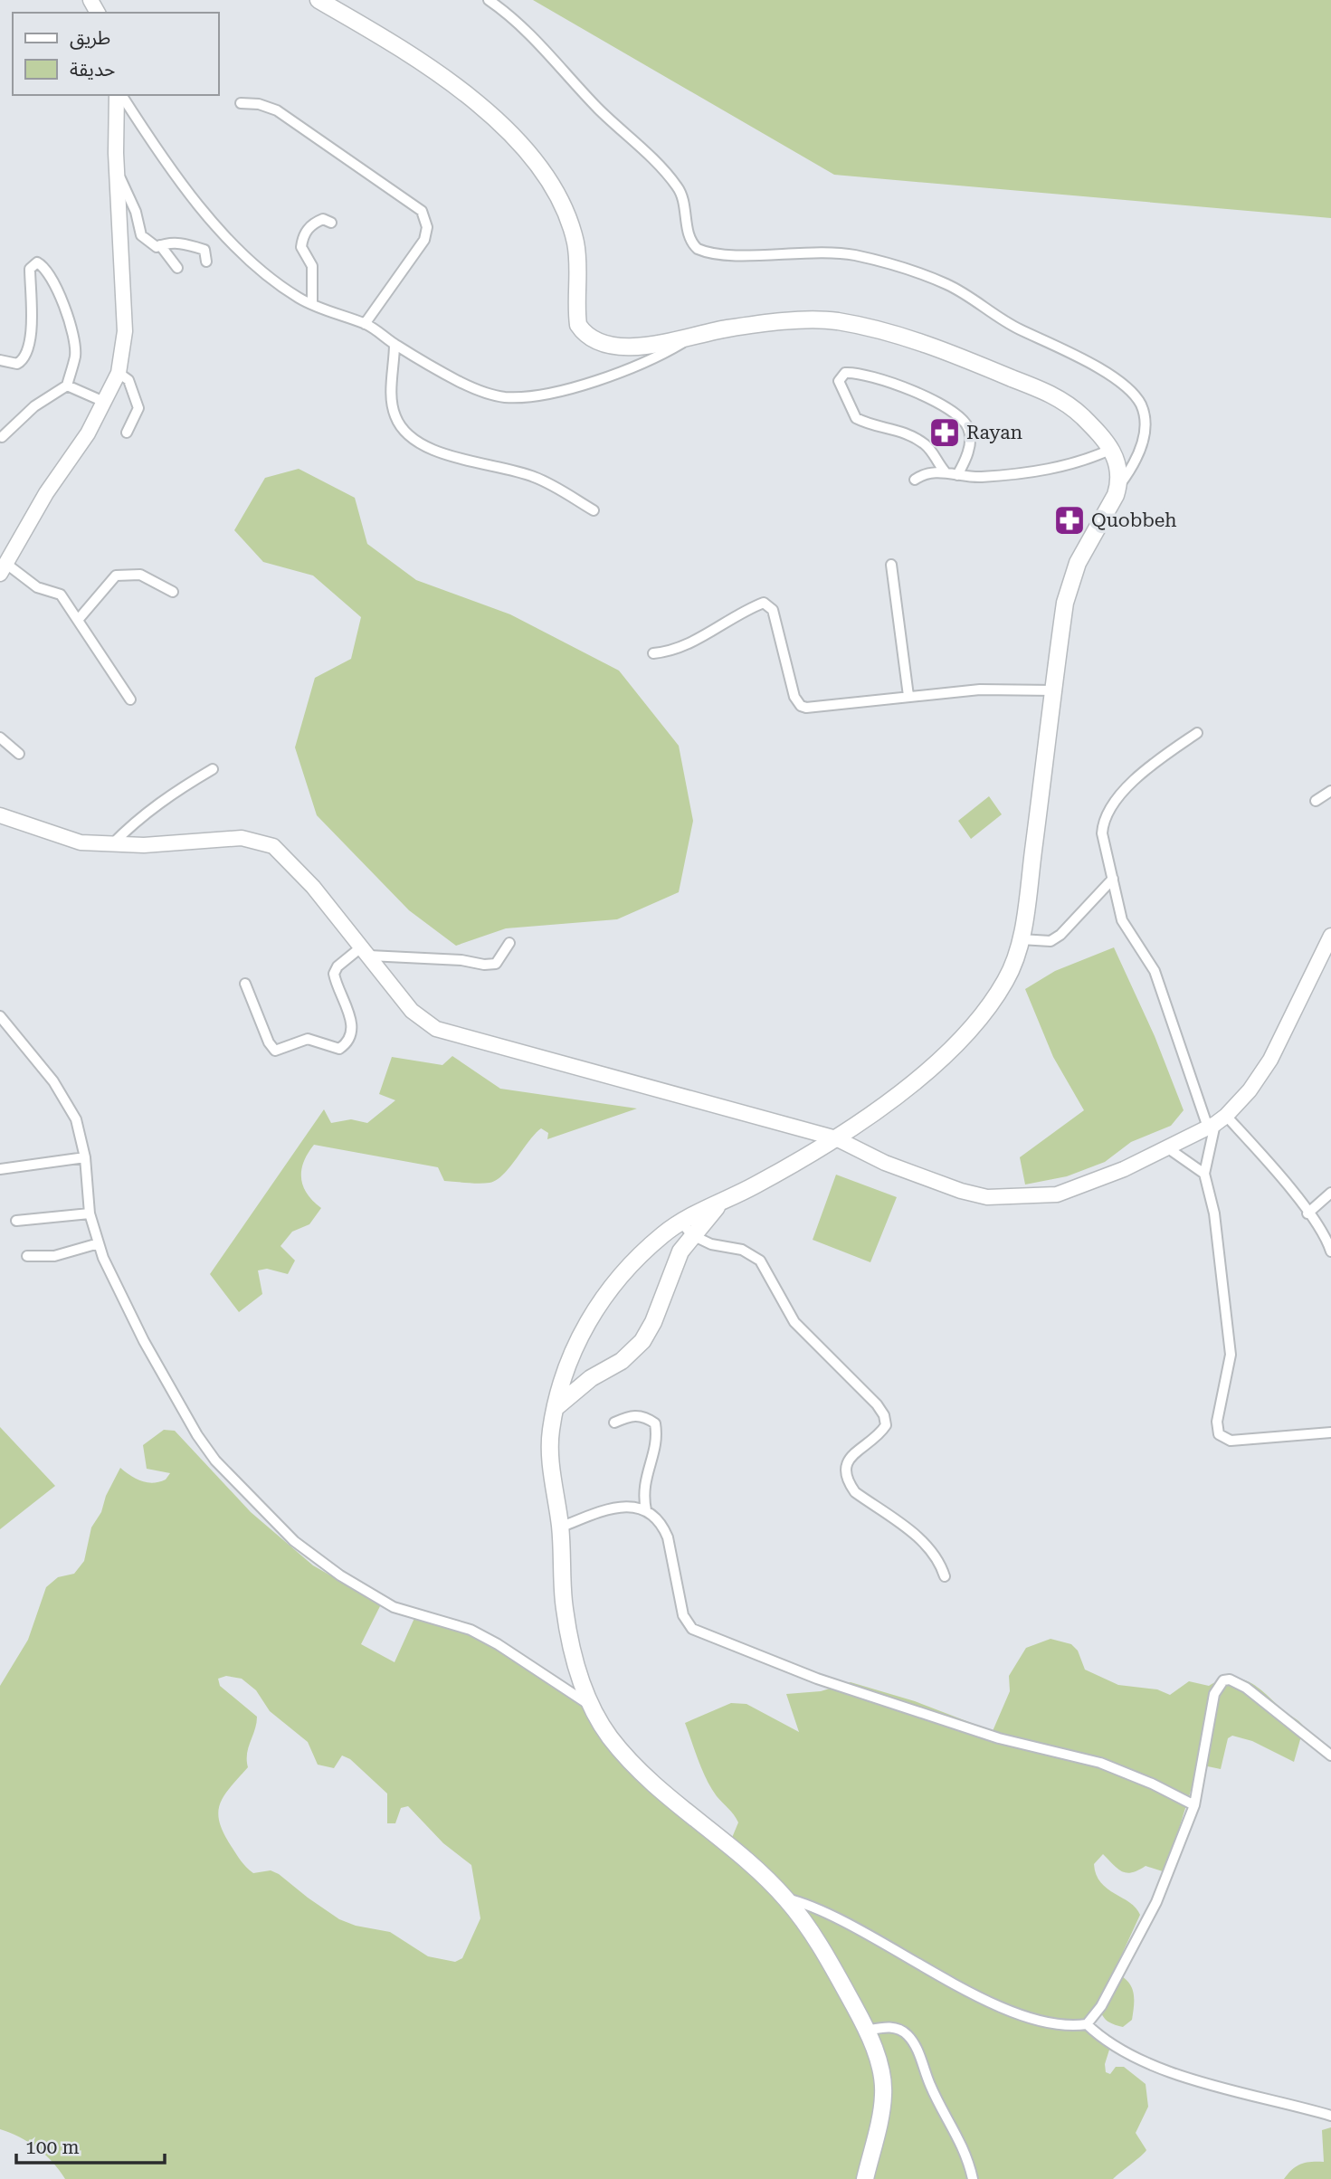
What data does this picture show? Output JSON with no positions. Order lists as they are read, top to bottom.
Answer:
{
  "places": {
    "pharmacy": ["Rayan", "Quobbeh"]
  },
  "legend": ["طريق", "حديقة"],
  "scale_bar": "100 m"
}
